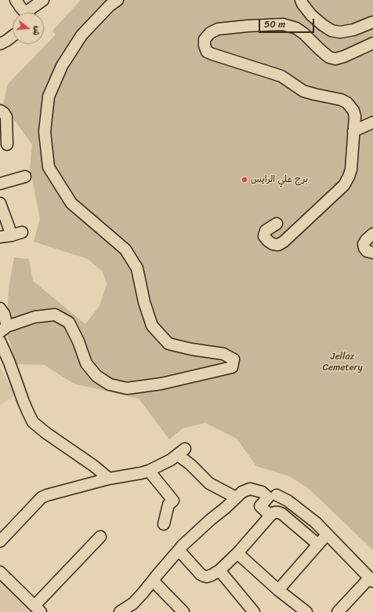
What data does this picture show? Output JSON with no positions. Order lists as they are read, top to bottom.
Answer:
{
  "parks": ["Jellaz Cemetery"],
  "places": ["برج علي الرايس"],
  "scale_bar": "50 m",
  "north": "right"
}
